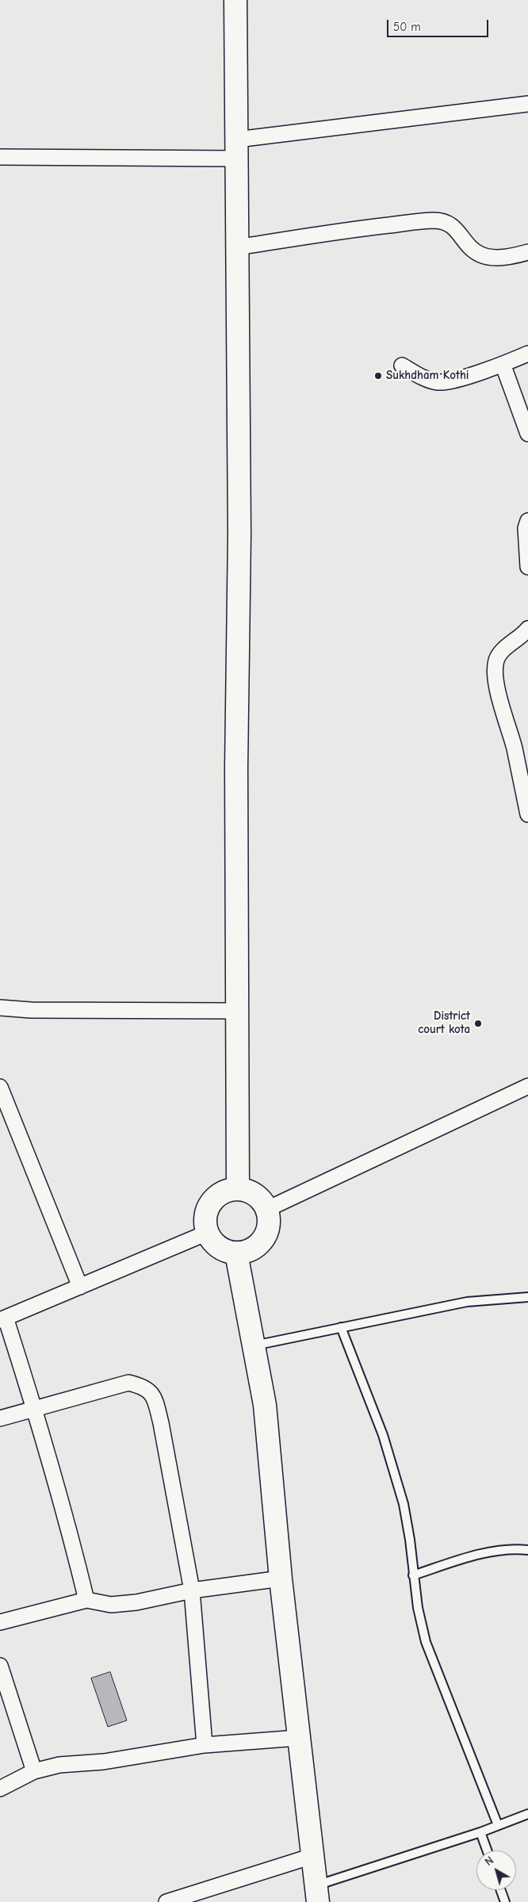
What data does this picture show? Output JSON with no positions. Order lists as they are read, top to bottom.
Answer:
{
  "places": ["Sukhdham Kothi", "District court kota"],
  "scale_bar": "50 m",
  "north": "top left"
}
